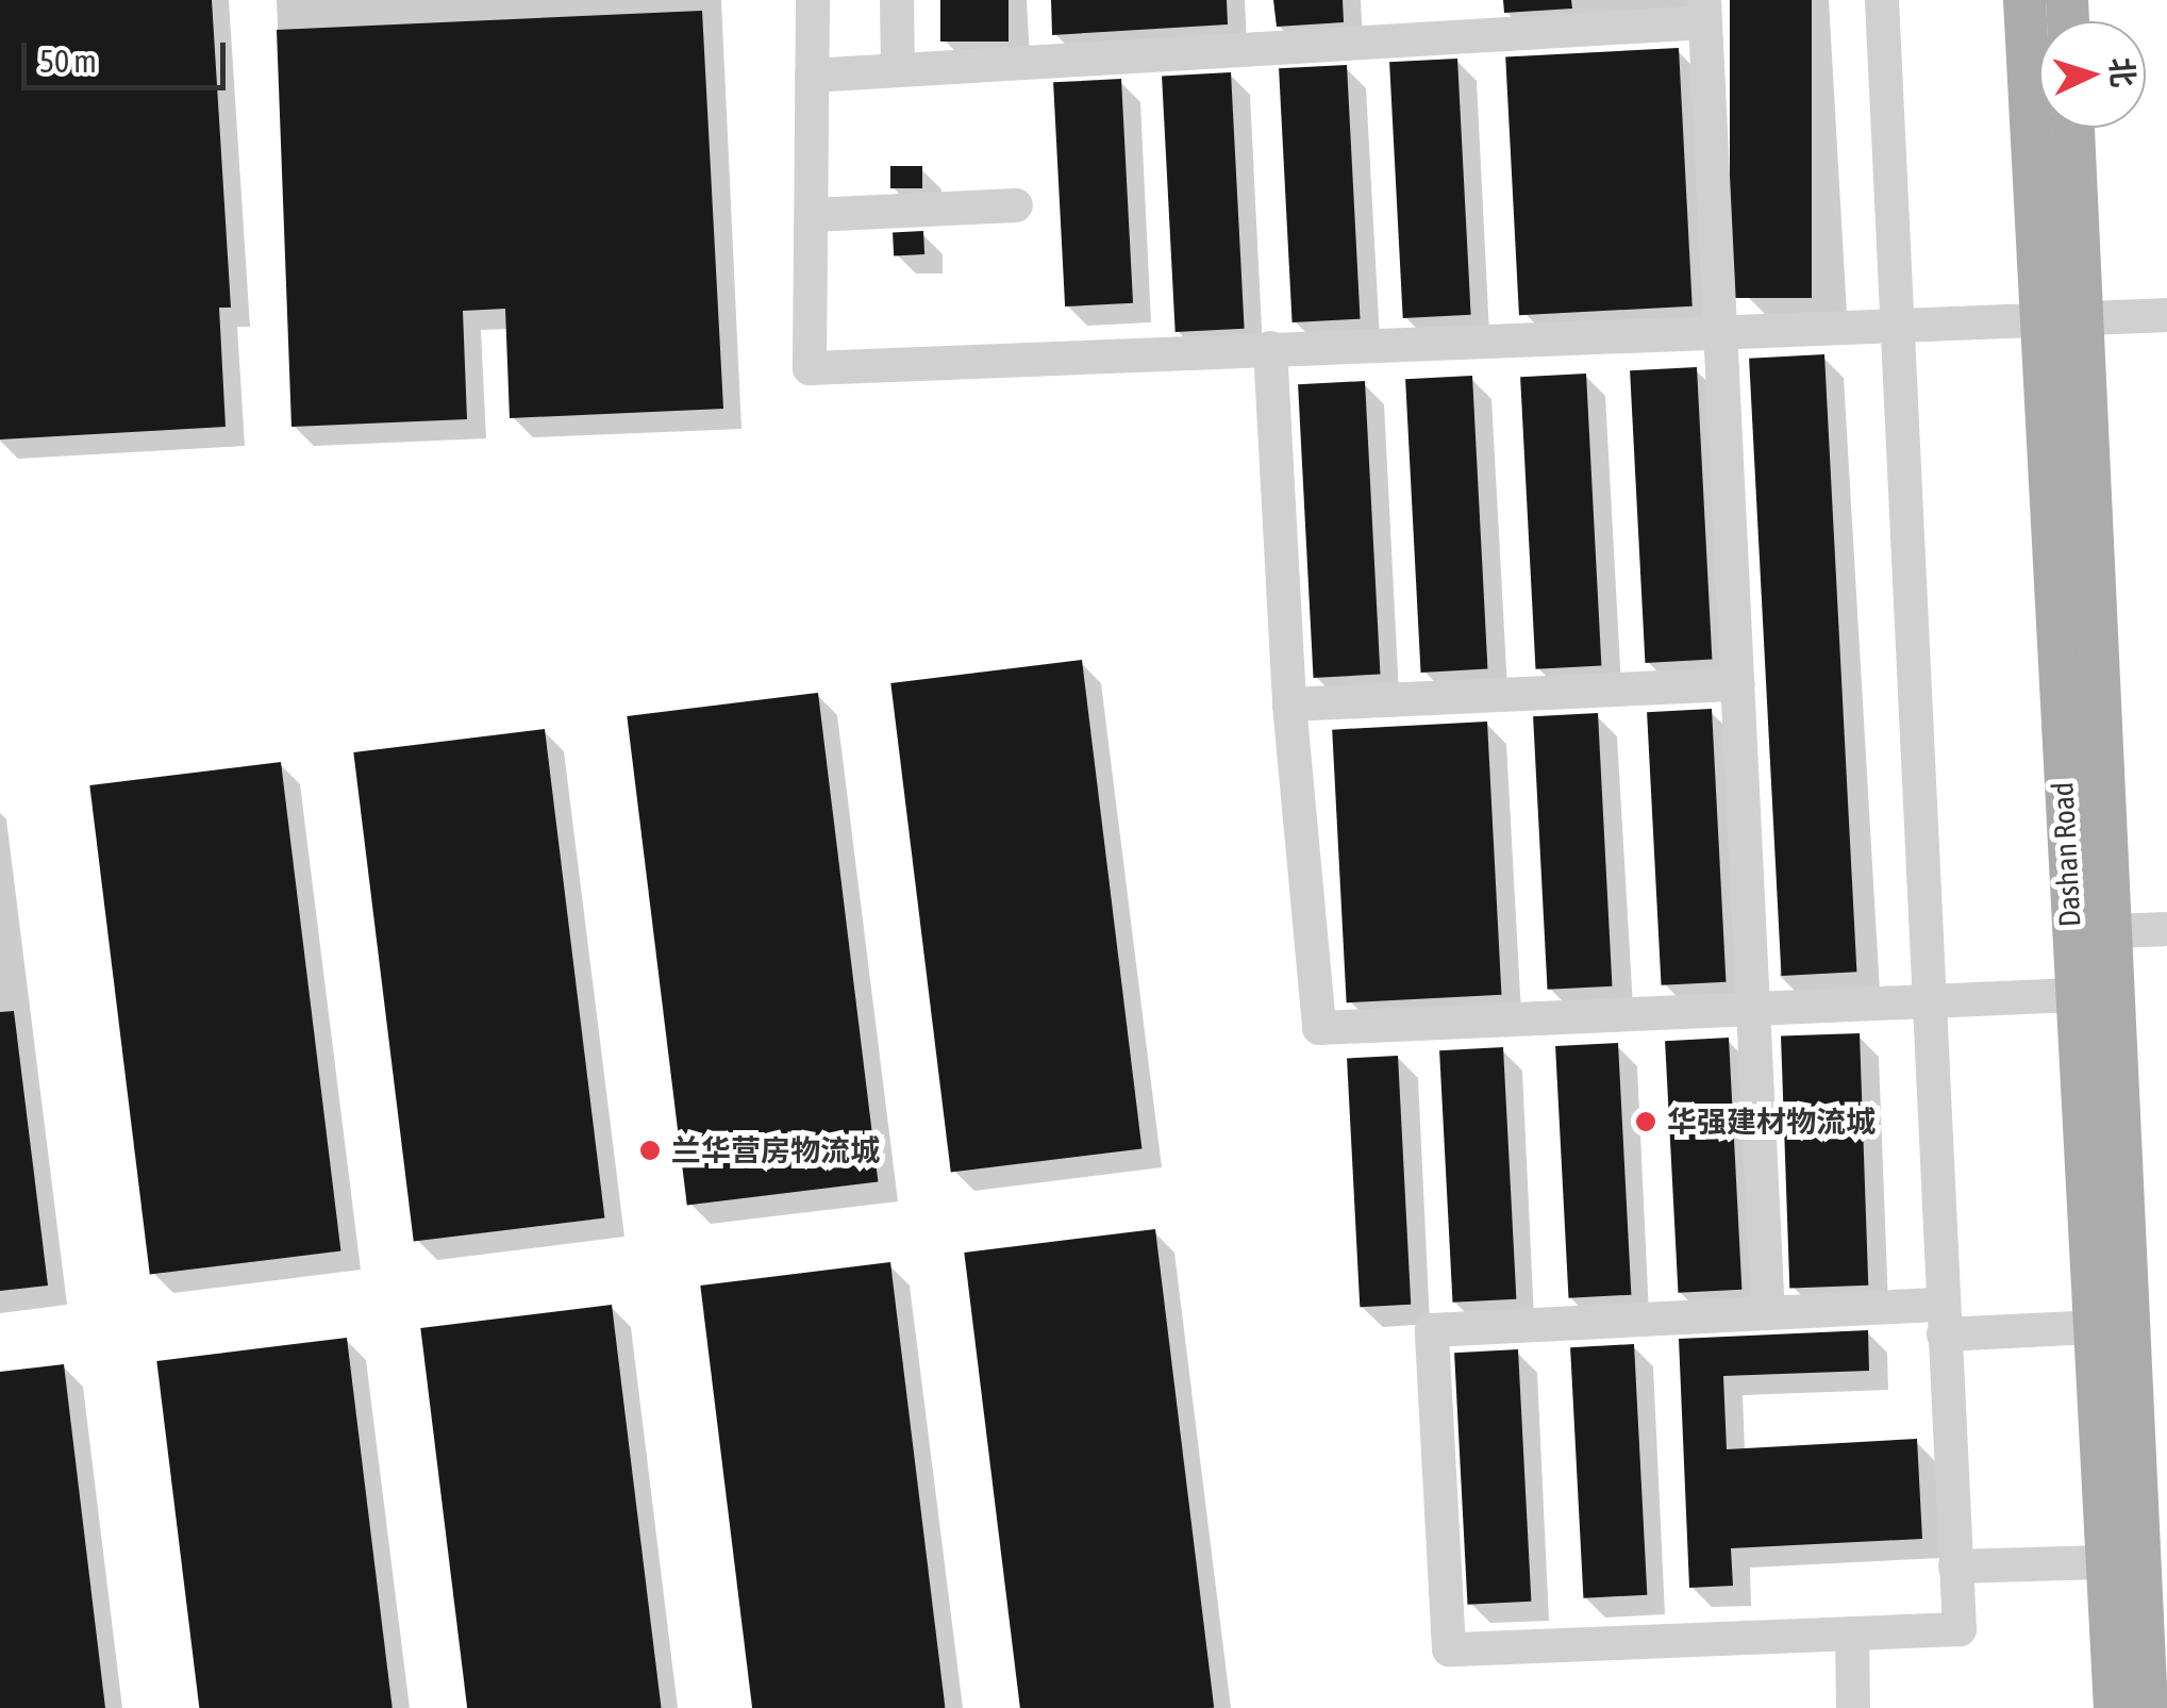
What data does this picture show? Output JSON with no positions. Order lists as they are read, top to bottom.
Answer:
{
  "streets": {
    "main road": ["Dashan Road"]
  },
  "places": ["华强建材物流城", "兰华营房物流城"],
  "scale_bar": "50 m",
  "north": "right"
}
